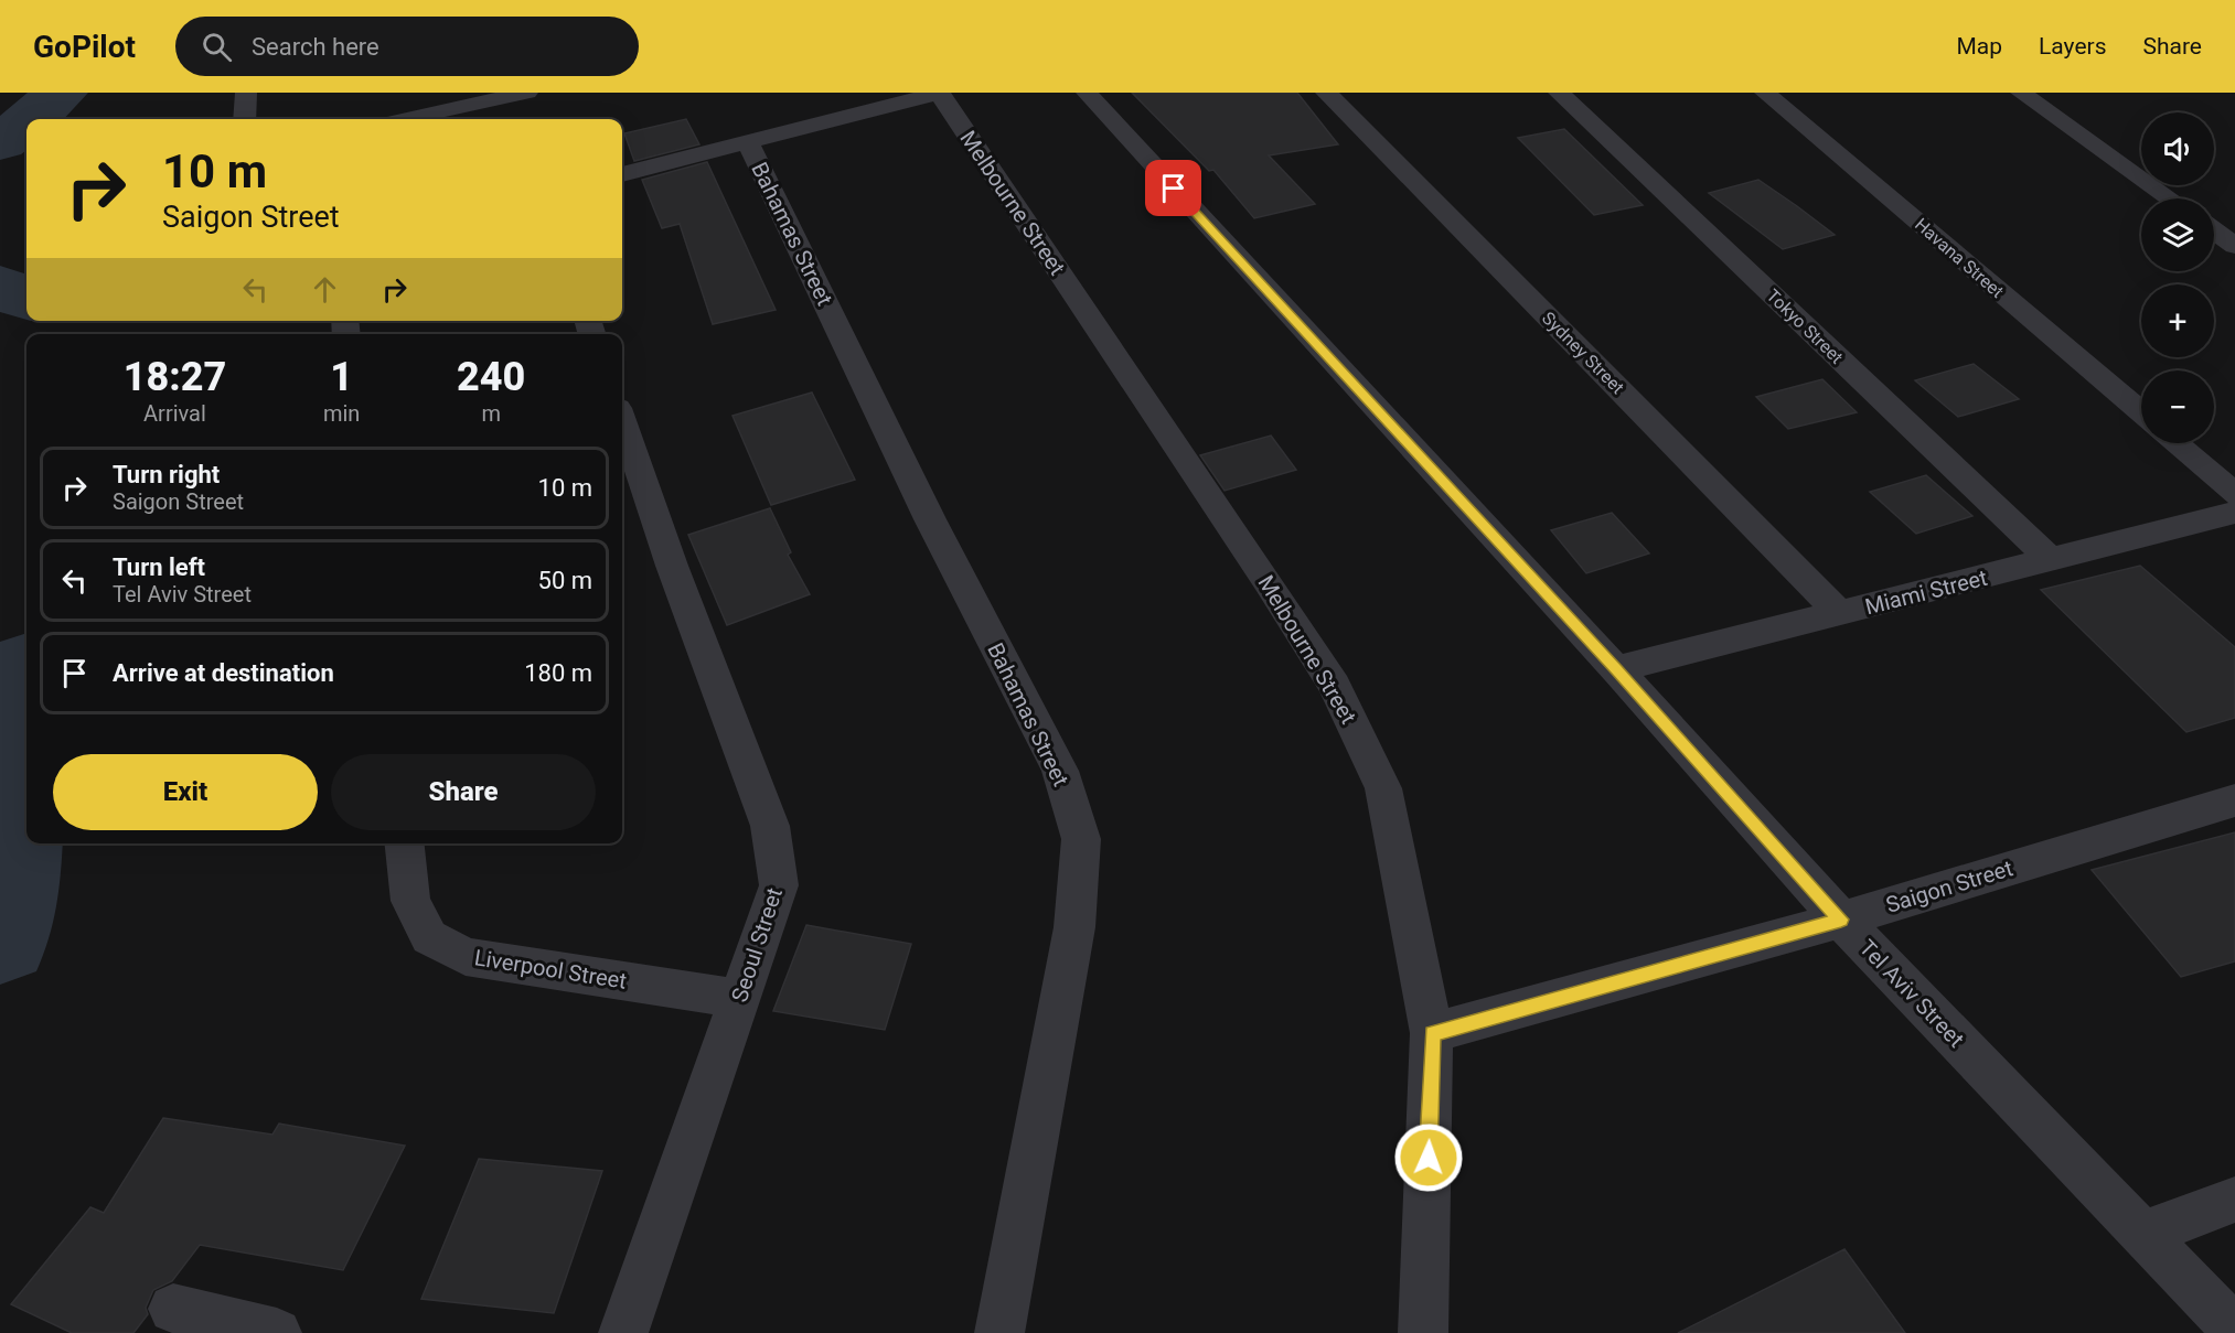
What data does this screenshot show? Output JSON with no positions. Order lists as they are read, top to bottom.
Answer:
{
  "streets": {
    "street": [
      "Melbourne Street",
      "Bahamas Street",
      "Havana Street",
      "Tokyo Street",
      "Sydney Street",
      "Miami Street",
      "Saigon Street",
      "Seoul Street",
      "Liverpool Street",
      "Tel Aviv Street"
    ]
  },
  "crossings": [
    ["Melbourne Street", "Saigon Street"],
    ["Tokyo Street", "Miami Street"],
    ["Sydney Street", "Miami Street"],
    ["Miami Street", "Tel Aviv Street"],
    ["Saigon Street", "Tel Aviv Street"],
    ["Seoul Street", "Liverpool Street"]
  ],
  "page": {
    "header": "GoPilot",
    "search": "Search here",
    "nav": ["Map", "Layers", "Share"],
    "map_buttons": ["+", "−"],
    "turn": ["10 m", "Saigon Street"],
    "eta": [
      "18:27",
      "Arrival",
      "1",
      "min",
      "240",
      "m"
    ],
    "list": [
      {
        "name": "Turn right",
        "note": "Saigon Street",
        "value": "10 m"
      },
      {
        "name": "Turn left",
        "note": "Tel Aviv Street",
        "value": "50 m"
      },
      {
        "name": "Arrive at destination",
        "value": "180 m"
      }
    ],
    "buttons": ["Exit", "Share"]
  }
}
